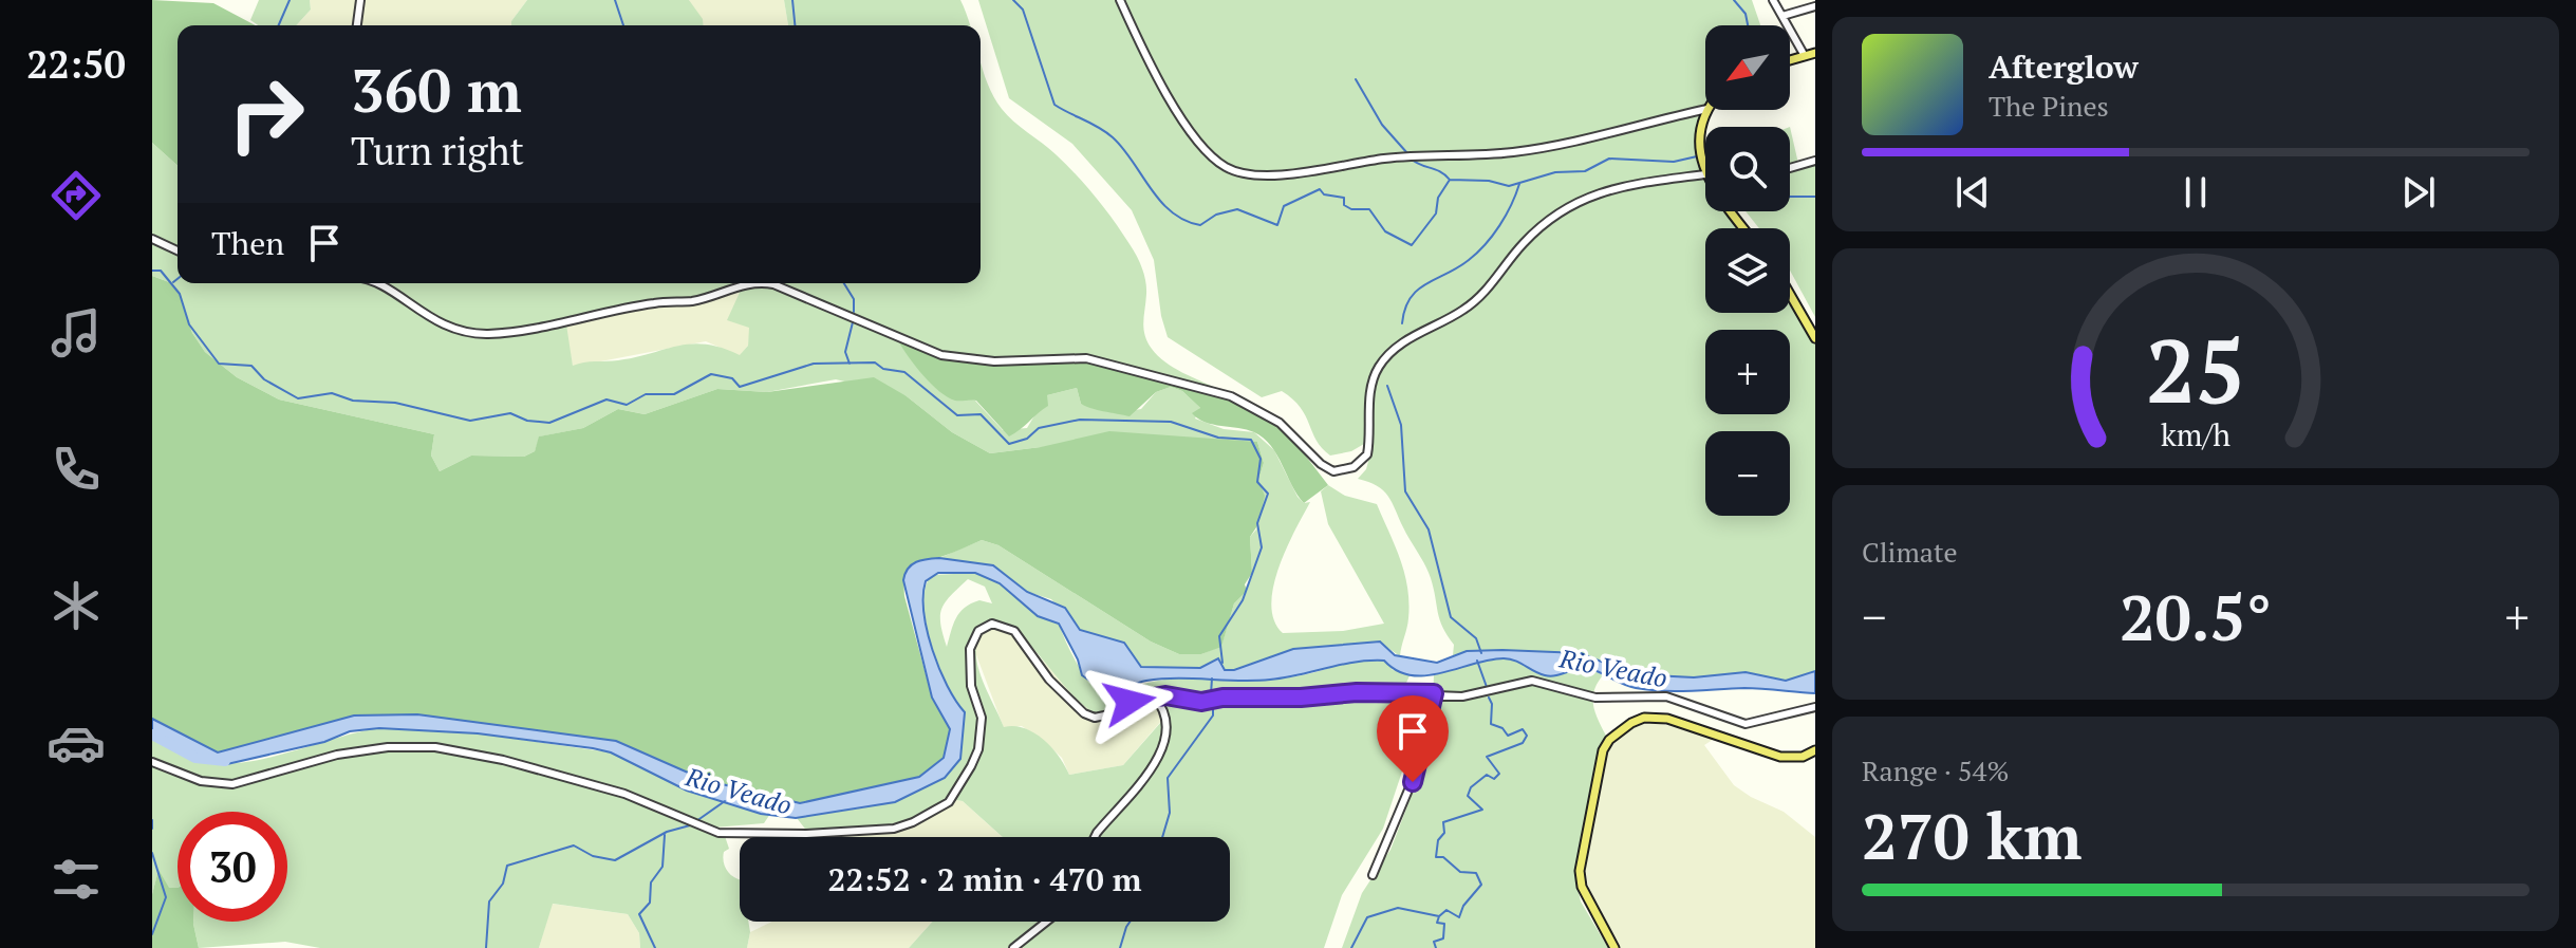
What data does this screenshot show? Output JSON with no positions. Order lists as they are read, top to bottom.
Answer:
{
  "water": ["Rio Veado"],
  "north": "bottom left",
  "page": {
    "tabs": "22:50",
    "map_buttons": ["+", "−"],
    "turn": ["360 m", "Turn right"],
    "song": ["Afterglow", "The Pines"],
    "then": "Then",
    "tile": [
      "Climate",
      ["Range · 54%", "270 km"]
    ],
    "heat": ["−", "20.5°", "+"],
    "limit": "30",
    "trip": "22:52 · 2 min · 470 m",
    "gauge": ["25", "km/h"]
  }
}
